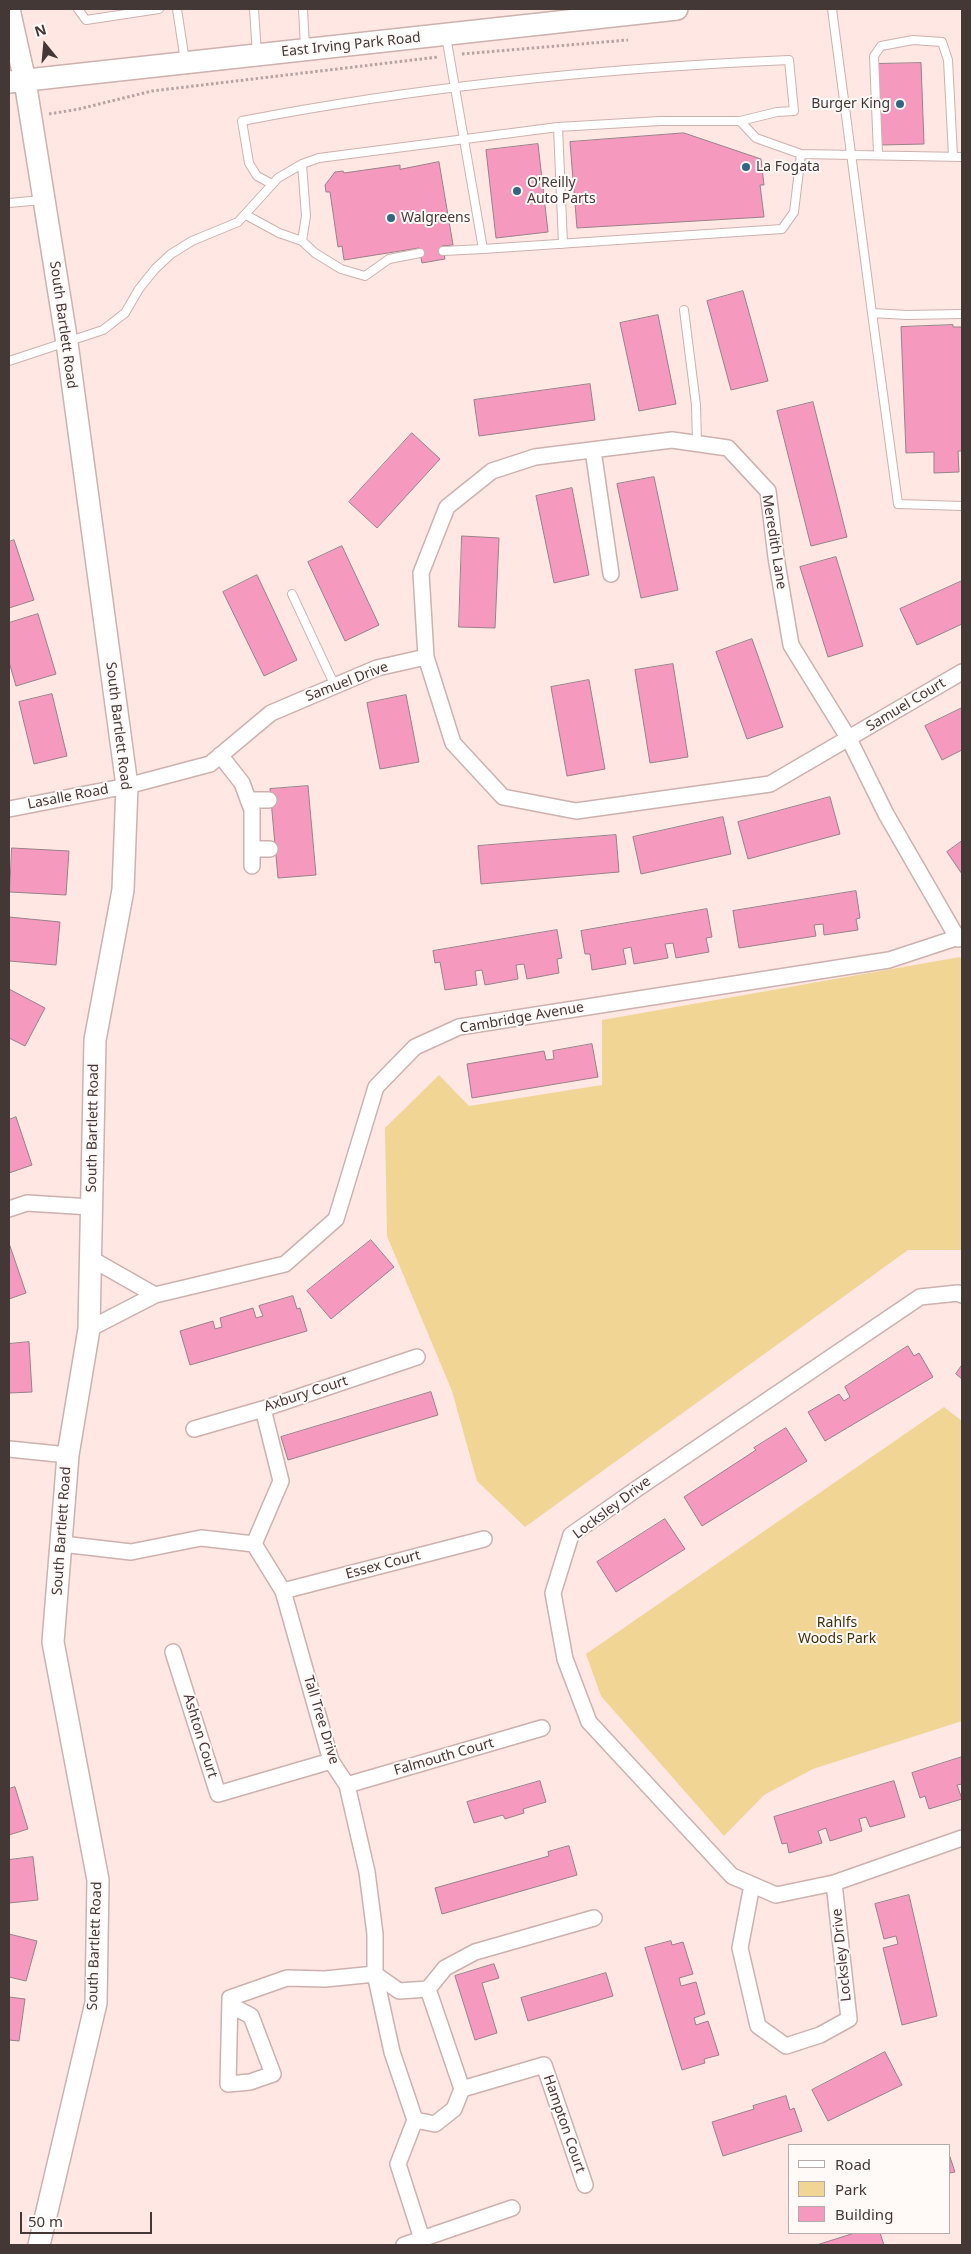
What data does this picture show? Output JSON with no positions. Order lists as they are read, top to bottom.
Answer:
{
  "streets": {
    "main road": ["East Irving Park Road", "South Bartlett Road"],
    "street": [
      "Meredith Lane",
      "Samuel Drive",
      "Samuel Court",
      "Lasalle Road",
      "Cambridge Avenue",
      "Axbury Court",
      "Locksley Drive",
      "Essex Court",
      "Tall Tree Drive",
      "Ashton Court",
      "Falmouth Court",
      "Hampton Court"
    ]
  },
  "crossings": [
    ["East Irving Park Road", "South Bartlett Road"],
    ["South Bartlett Road", "Samuel Drive"],
    ["South Bartlett Road", "Lasalle Road"],
    ["South Bartlett Road", "Cambridge Avenue"],
    ["Meredith Lane", "Samuel Drive"],
    ["Meredith Lane", "Samuel Court"],
    ["Meredith Lane", "Cambridge Avenue"],
    ["Samuel Drive", "Lasalle Road"],
    ["Essex Court", "Tall Tree Drive"],
    ["Tall Tree Drive", "Ashton Court"],
    ["Tall Tree Drive", "Falmouth Court"]
  ],
  "parks": ["Rahlfs Woods Park"],
  "places": [
    "Burger King",
    "La Fogata",
    "O'Reilly Auto Parts",
    "Walgreens"
  ],
  "legend": ["Road", "Park", "Building"],
  "scale_bar": "50 m",
  "north": "top"
}
